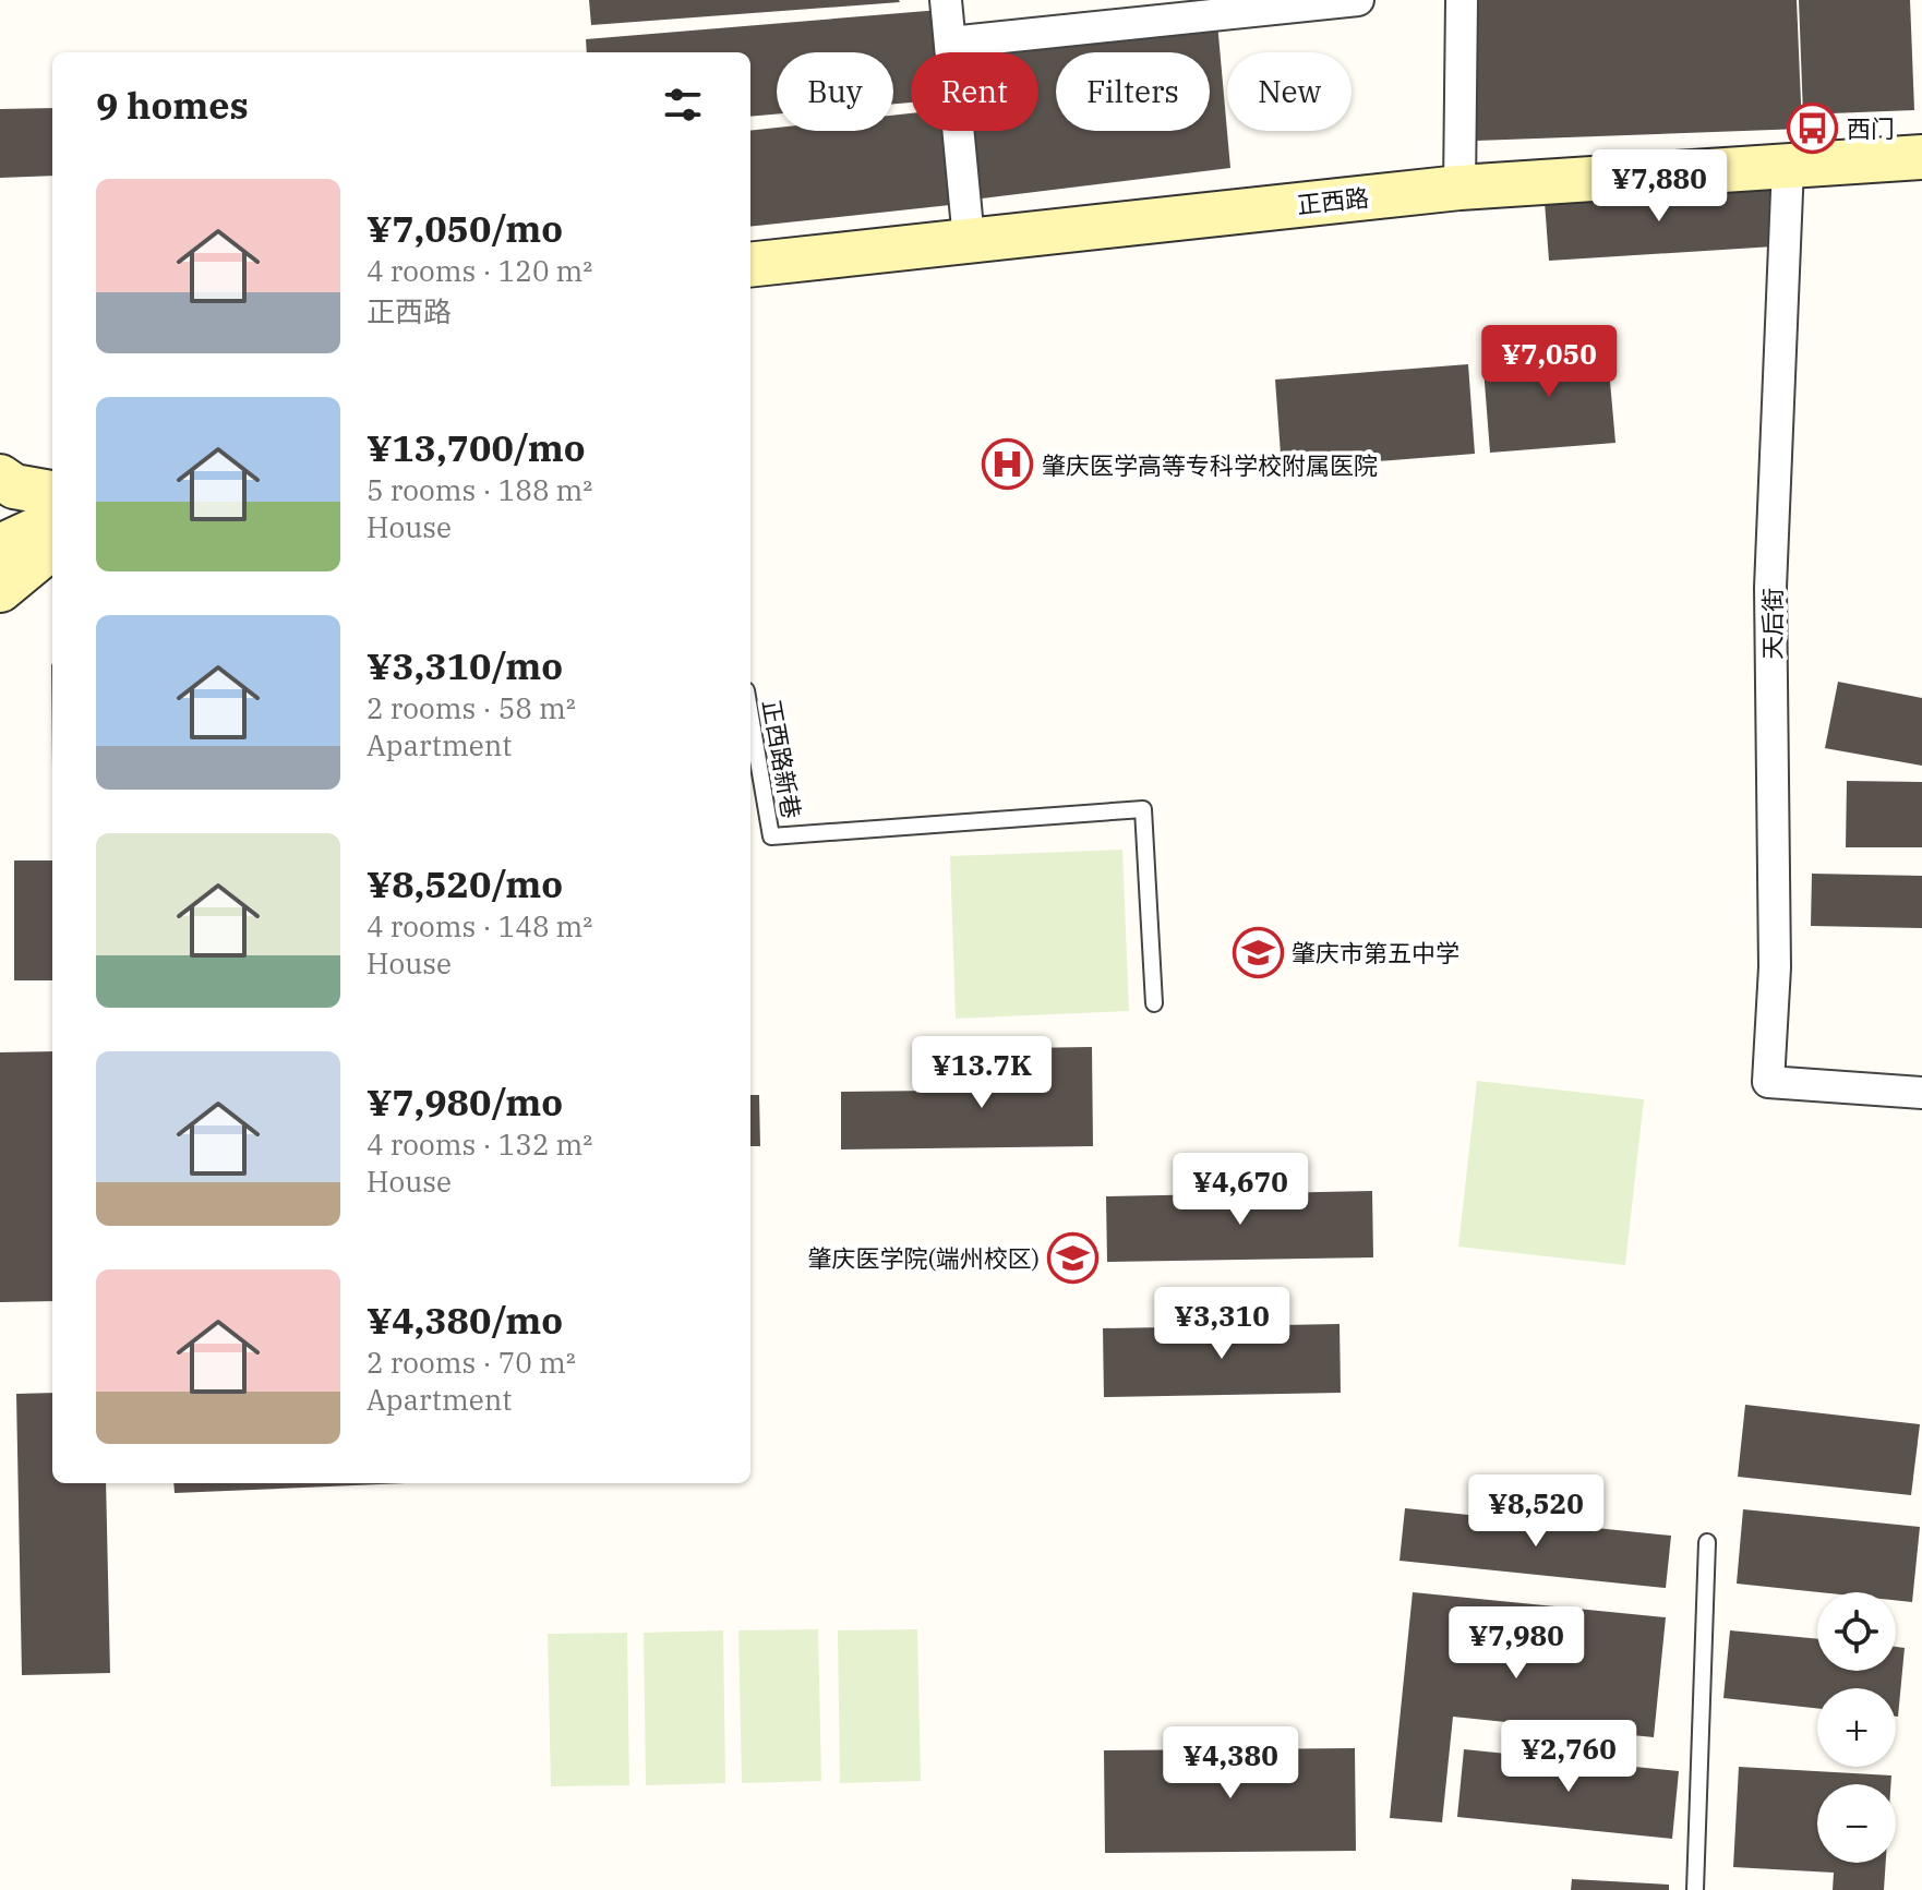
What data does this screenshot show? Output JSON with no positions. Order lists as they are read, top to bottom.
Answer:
{
  "streets": {
    "street": ["正西路", "天后街"],
    "lane": ["正西路新巷"]
  },
  "crossings": [
    ["正西路", "天后街"]
  ],
  "places": {
    "bus stop": ["西门"],
    "hospital": ["肇庆医学高等专科学校附属医院"],
    "school or university": ["肇庆市第五中学", "肇庆医学院(端州校区)"]
  },
  "page": {
    "chip": [
      "Buy",
      "Rent",
      "Filters",
      "New"
    ],
    "heading": "9 homes",
    "price": [
      "¥7,880",
      "¥7,050",
      "¥13.7K",
      "¥4,670",
      "¥3,310",
      "¥8,520",
      "¥7,980",
      "¥2,760",
      "¥4,380"
    ],
    "list": [
      {
        "name": "¥7,050/mo",
        "note": "4 rooms · 120 m² · 正西路"
      },
      {
        "name": "¥13,700/mo",
        "note": "5 rooms · 188 m² · House"
      },
      {
        "name": "¥3,310/mo",
        "note": "2 rooms · 58 m² · Apartment"
      },
      {
        "name": "¥8,520/mo",
        "note": "4 rooms · 148 m² · House"
      },
      {
        "name": "¥7,980/mo",
        "note": "4 rooms · 132 m² · House"
      },
      {
        "name": "¥4,380/mo",
        "note": "2 rooms · 70 m² · Apartment"
      }
    ],
    "map_buttons": ["+", "−"]
  }
}
